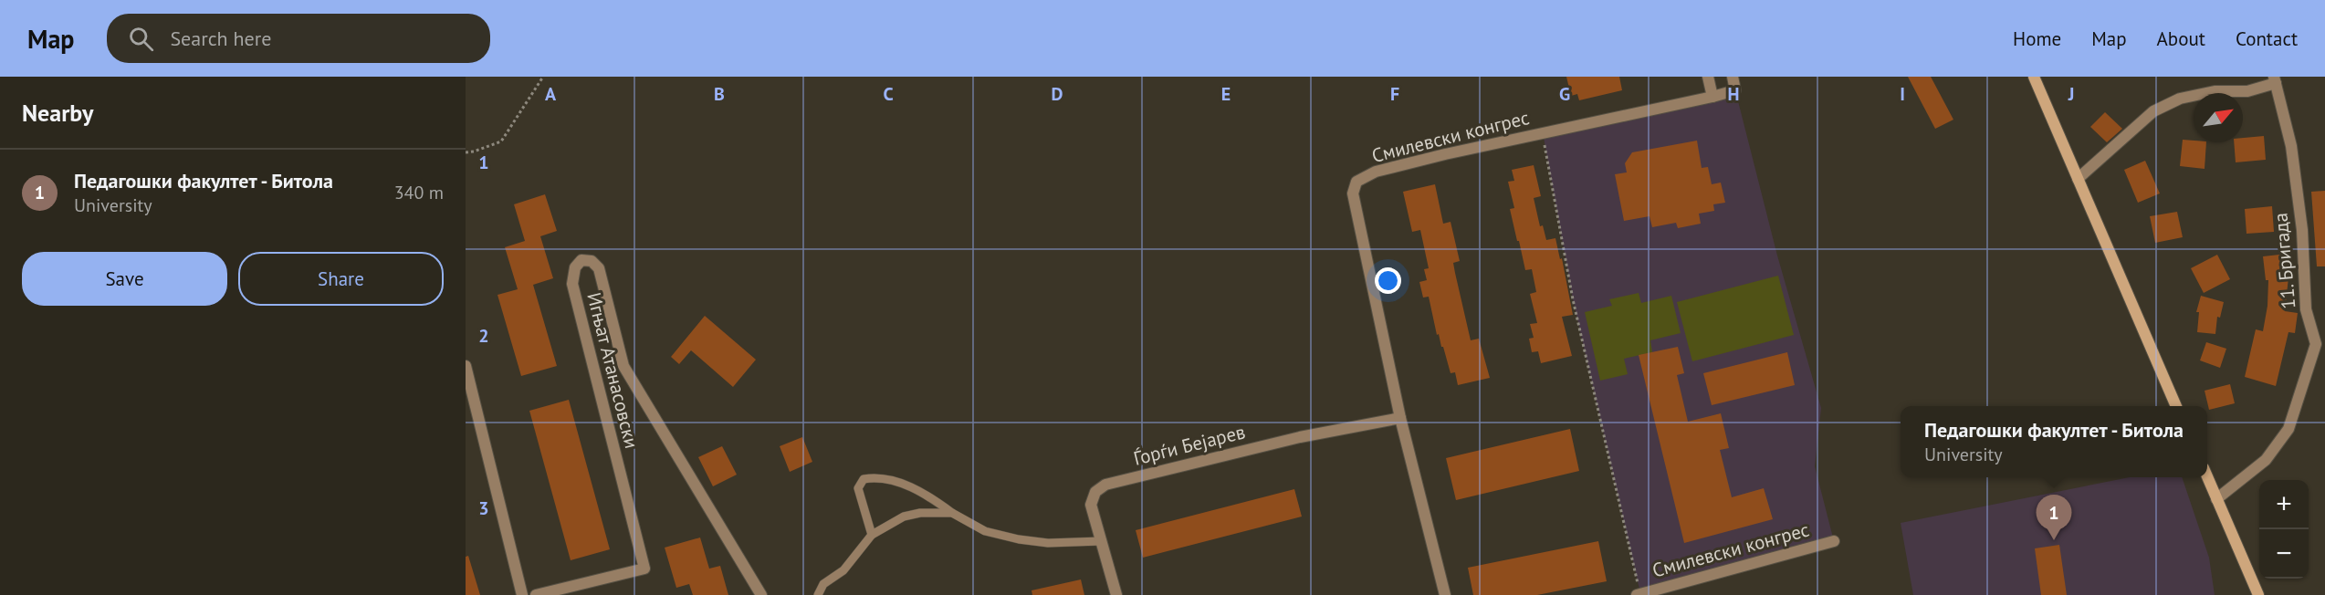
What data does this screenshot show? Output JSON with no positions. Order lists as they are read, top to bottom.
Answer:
{
  "streets": {
    "street": [
      "Смилевски конгрес",
      "11. Бригада",
      "Игњат Атанасовски",
      "Ѓорѓи Бејарев"
    ]
  },
  "crossings": [
    ["Смилевски конгрес", "Ѓорѓи Бејарев"]
  ],
  "north": "top right",
  "page": {
    "header": "Map",
    "search": "Search here",
    "nav": [
      "Home",
      "Map",
      "About",
      "Contact"
    ],
    "heading": "Nearby",
    "list": [
      {
        "mark": "1",
        "name": "Педагошки факултет - Битола",
        "note": "University",
        "value": "340 m"
      }
    ],
    "buttons": ["Save", "Share"],
    "popup": ["Педагошки факултет - Битола", "University"],
    "map_buttons": ["+", "−"],
    "pins": "1"
  },
  "grid": {
    "columns": [
      "A",
      "B",
      "C",
      "D",
      "E",
      "F",
      "G",
      "H",
      "I",
      "J"
    ],
    "rows": ["1", "2", "3"]
  }
}
